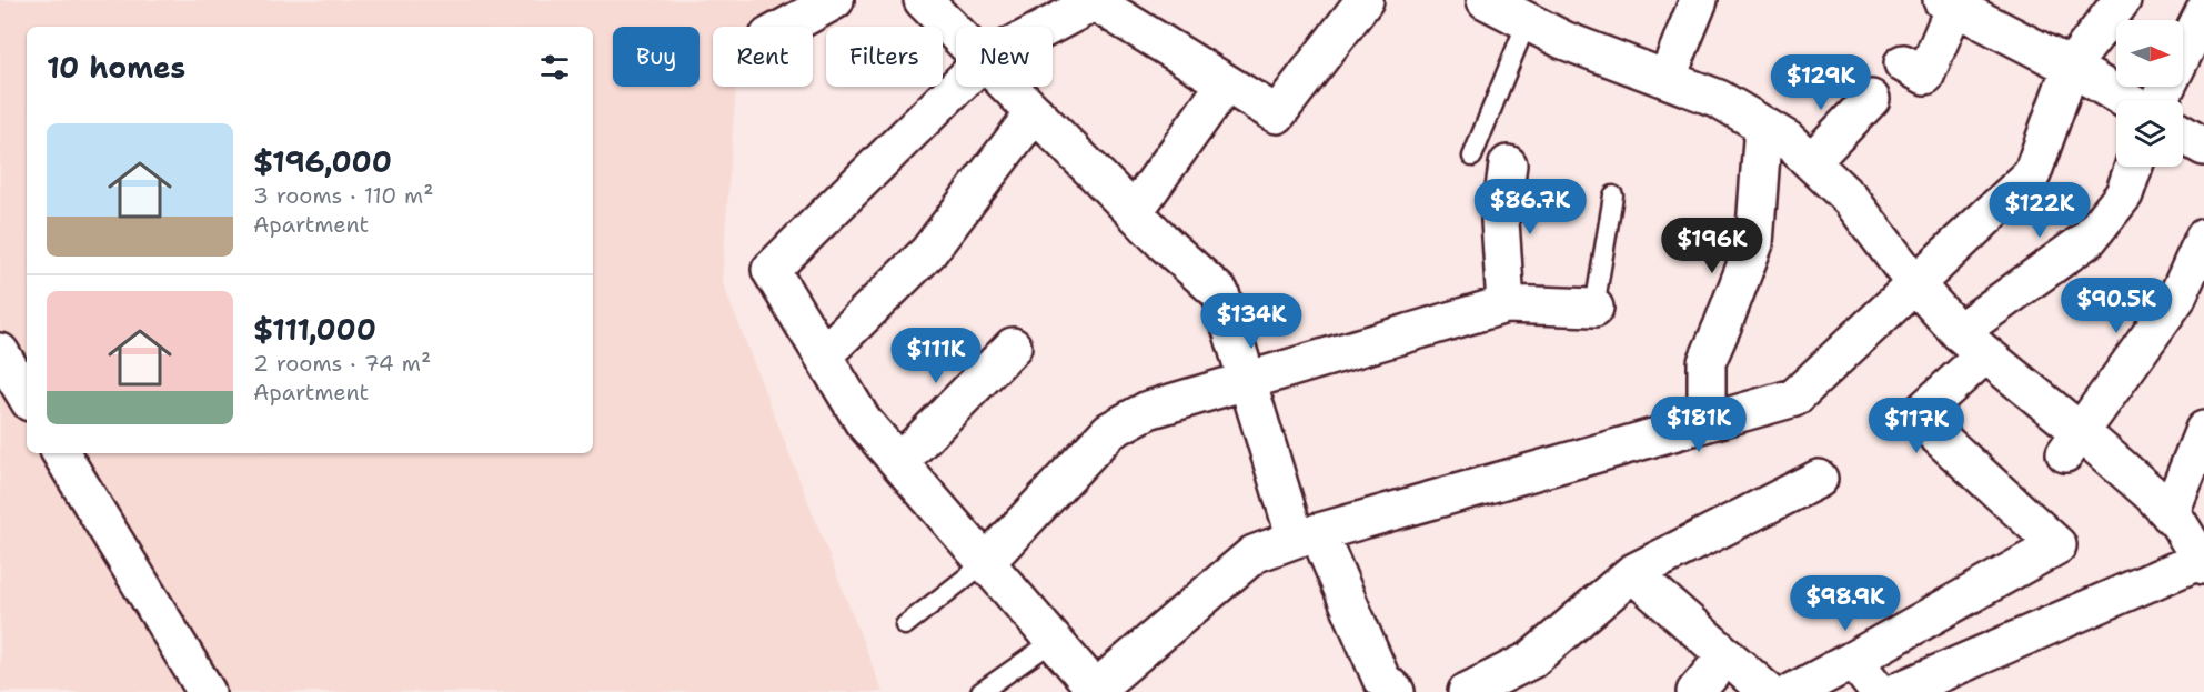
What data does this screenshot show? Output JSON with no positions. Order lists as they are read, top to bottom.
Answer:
{
  "north": "right",
  "page": {
    "chip": [
      "Buy",
      "Rent",
      "Filters",
      "New"
    ],
    "heading": "10 homes",
    "price": [
      "$129K",
      "$86.7K",
      "$122K",
      "$196K",
      "$90.5K",
      "$134K",
      "$111K",
      "$181K",
      "$117K",
      "$98.9K"
    ],
    "list": [
      {
        "name": "$196,000",
        "note": "3 rooms · 110 m² · Apartment"
      },
      {
        "name": "$111,000",
        "note": "2 rooms · 74 m² · Apartment"
      }
    ]
  }
}
